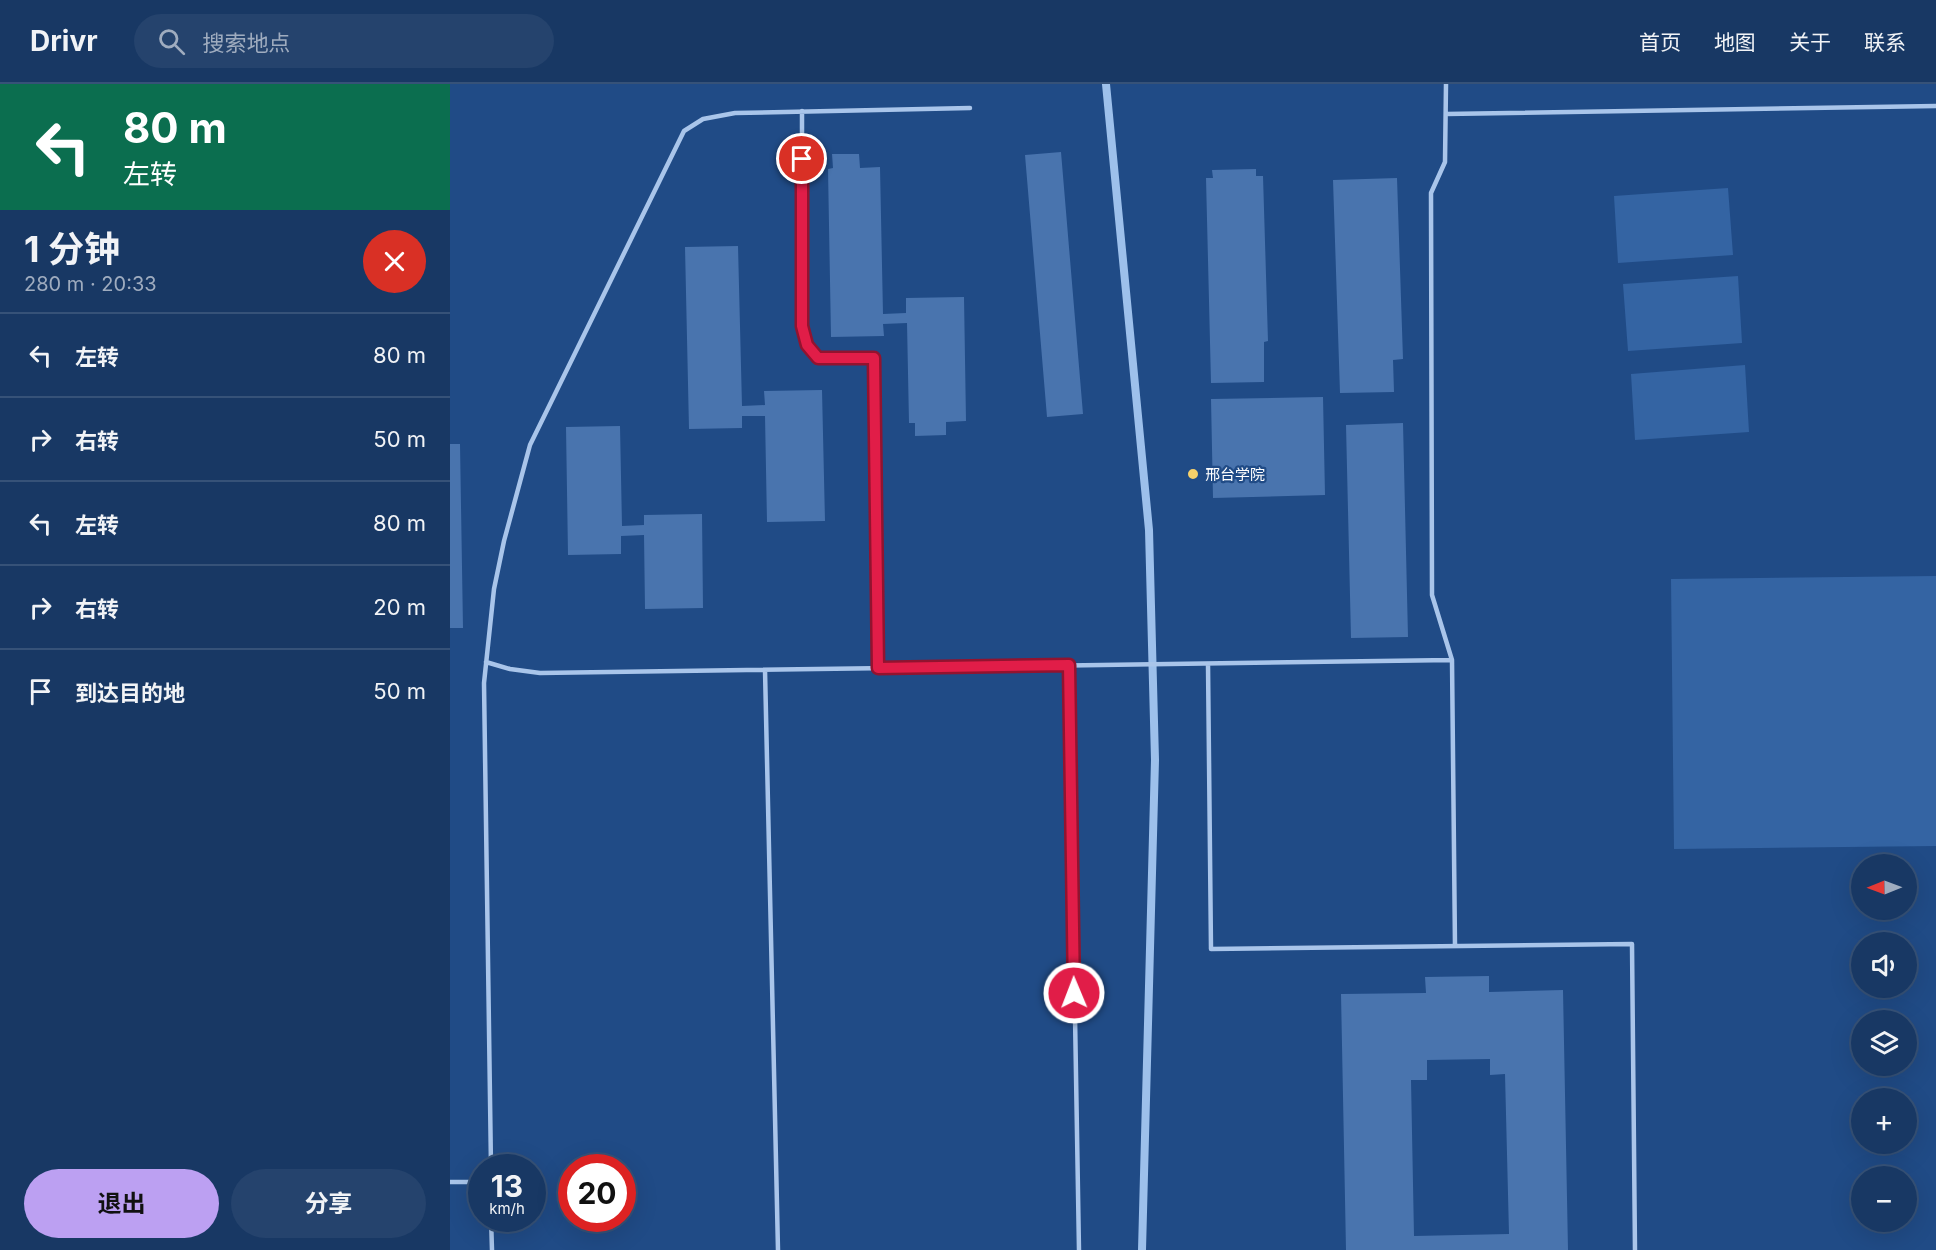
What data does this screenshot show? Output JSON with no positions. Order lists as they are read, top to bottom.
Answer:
{
  "places": ["邢台学院"],
  "north": "left",
  "page": {
    "header": "Drivr",
    "search": "搜索地点",
    "nav": [
      "首页",
      "地图",
      "关于",
      "联系"
    ],
    "turn": ["80 m", "左转"],
    "heading": ["1 分钟", "280 m · 20:33"],
    "list": [
      {
        "name": "左转",
        "value": "80 m"
      },
      {
        "name": "右转",
        "value": "50 m"
      },
      {
        "name": "左转",
        "value": "80 m"
      },
      {
        "name": "右转",
        "value": "20 m"
      },
      {
        "name": "到达目的地",
        "value": "50 m"
      }
    ],
    "map_buttons": ["+", "−"],
    "speed": "13 km/h",
    "limit": "20",
    "buttons": ["退出", "分享"]
  }
}
